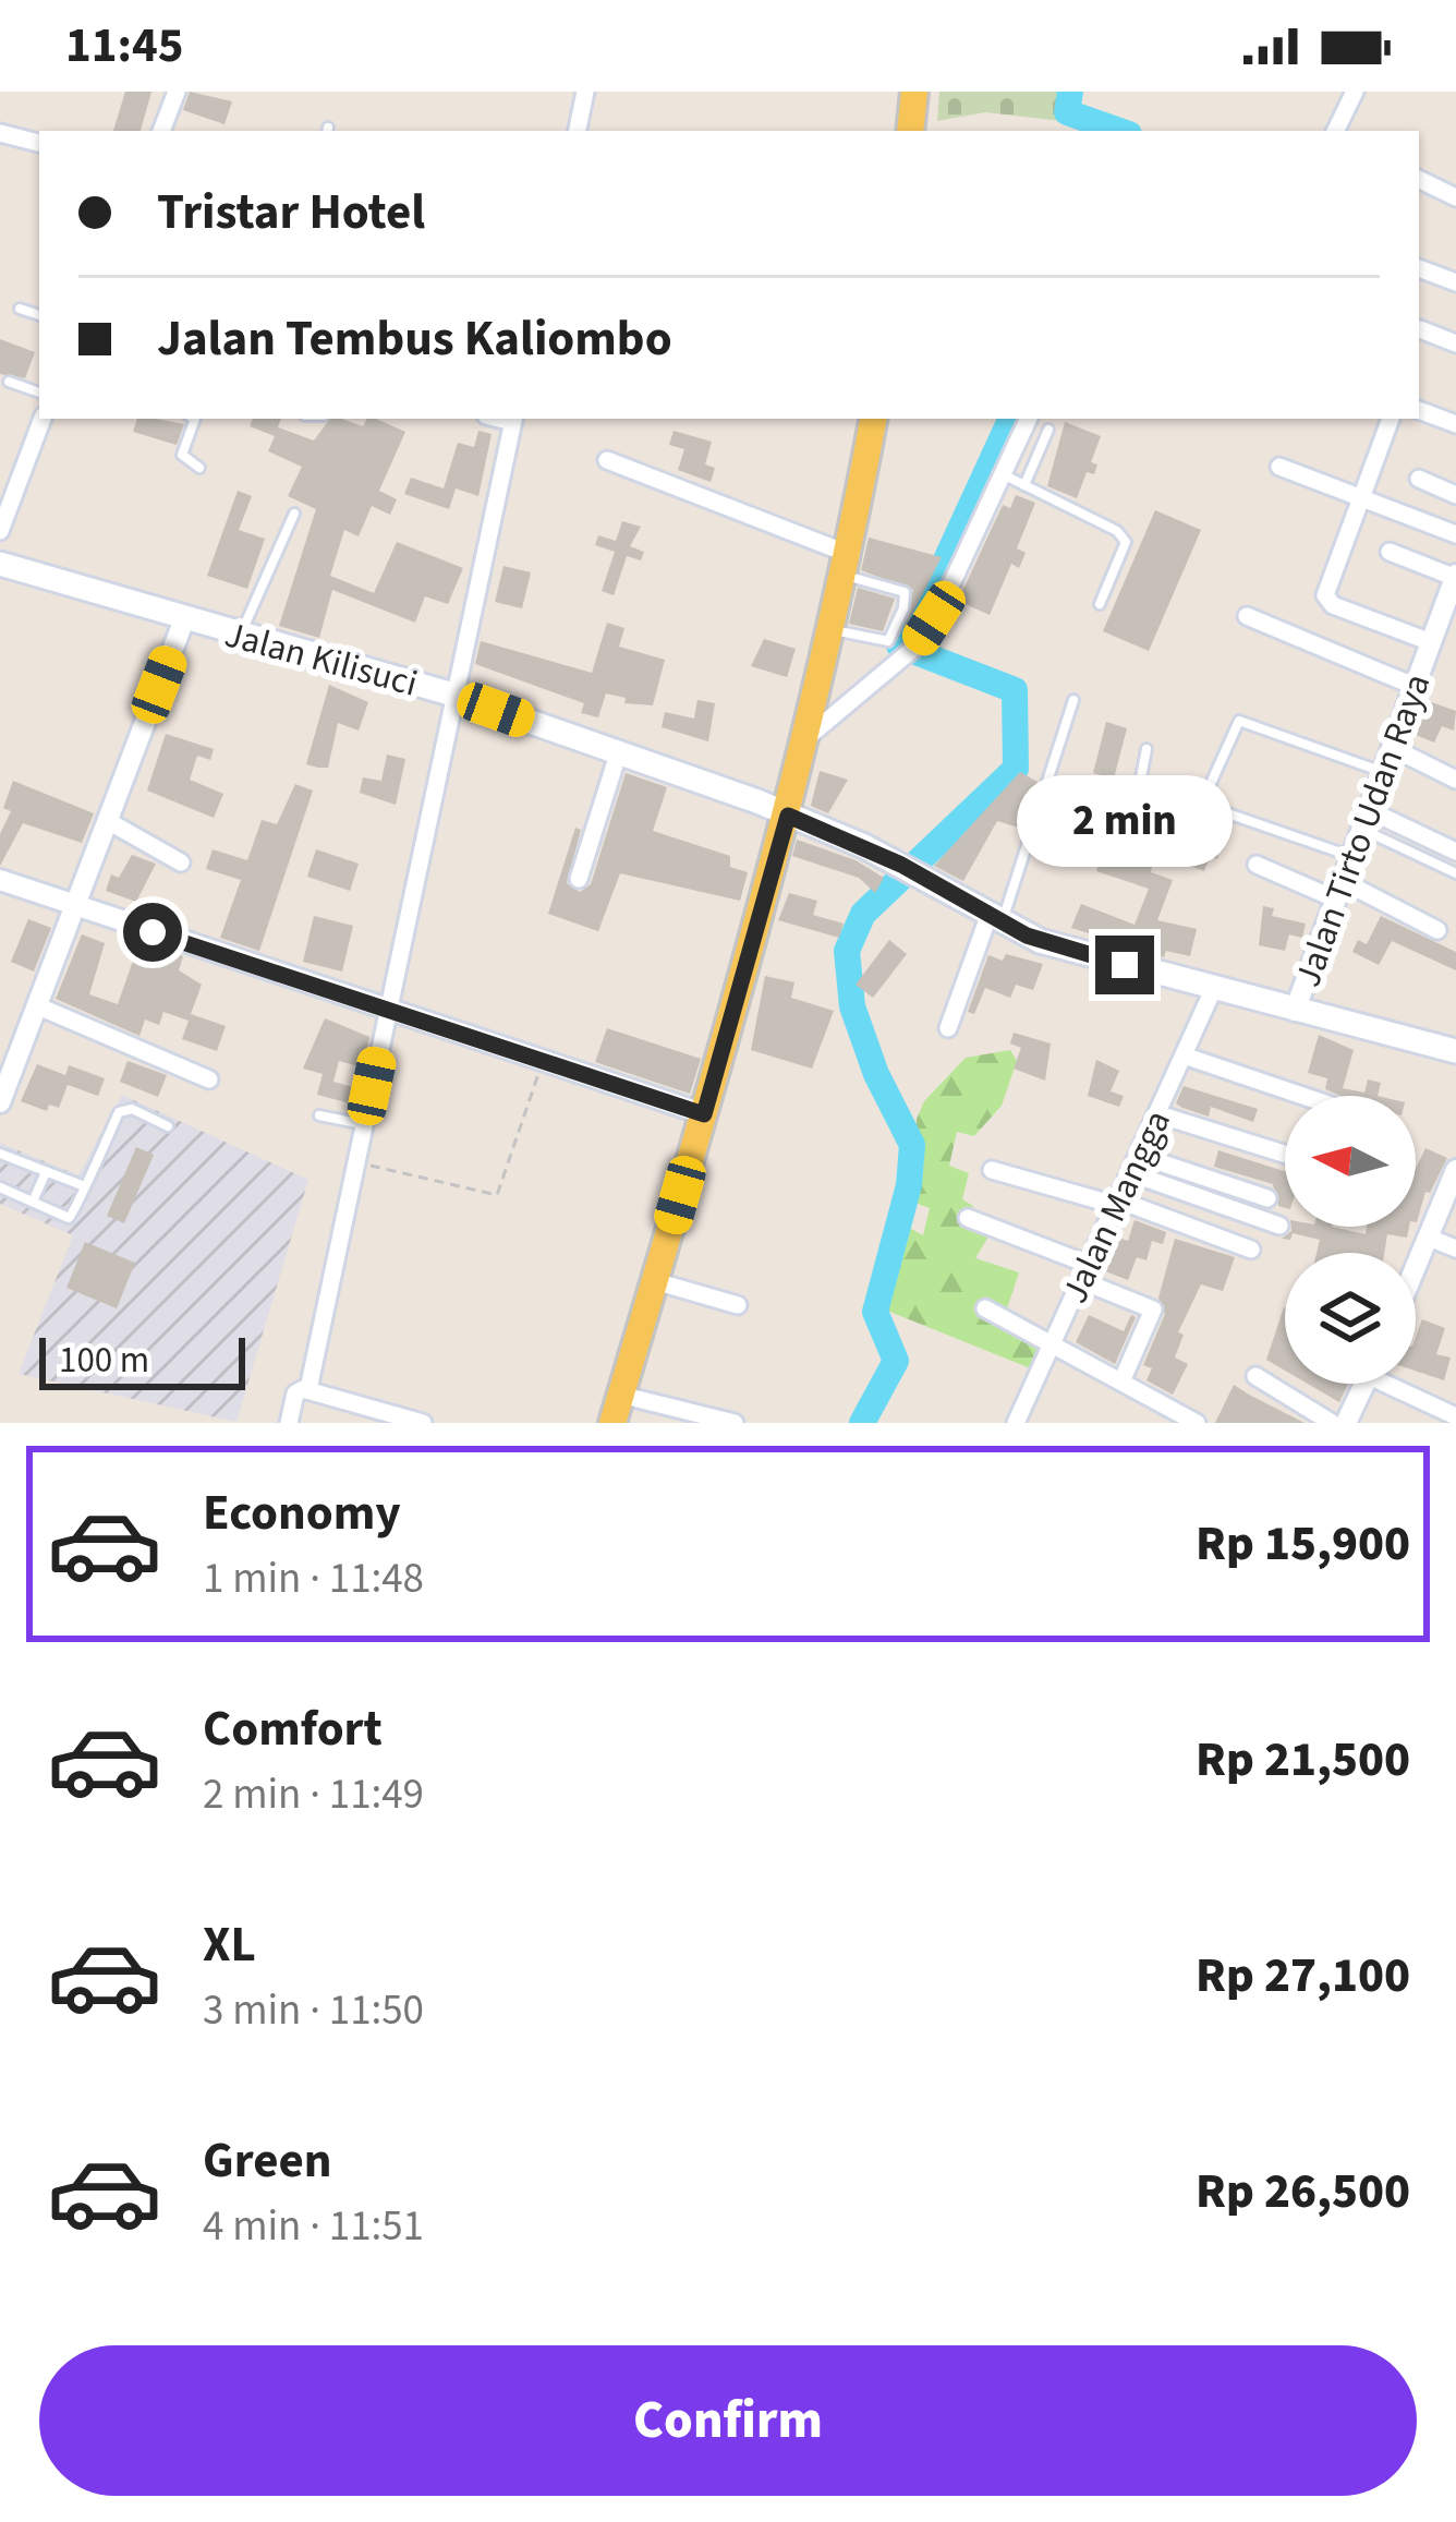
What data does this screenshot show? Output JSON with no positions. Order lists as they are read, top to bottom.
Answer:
{
  "streets": {
    "main road": ["Jalan Kilisuci"],
    "street": ["Jalan Tirto Udan Raya", "Jalan Mangga"]
  },
  "crossings": [
    ["Jalan Kilisuci", "Jalan Tirto Udan Raya"],
    ["Jalan Kilisuci", "Jalan Mangga"]
  ],
  "scale_bar": "100 m",
  "north": "left",
  "page": {
    "status": "11:45",
    "banner": ["Tristar Hotel", "Jalan Tembus Kaliombo"],
    "bubble": "2 min",
    "scale": "100 m",
    "list": [
      {
        "name": "Economy",
        "note": "1 min · 11:48",
        "value": "Rp 15,900"
      },
      {
        "name": "Comfort",
        "note": "2 min · 11:49",
        "value": "Rp 21,500"
      },
      {
        "name": "XL",
        "note": "3 min · 11:50",
        "value": "Rp 27,100"
      },
      {
        "name": "Green",
        "note": "4 min · 11:51",
        "value": "Rp 26,500"
      }
    ],
    "buttons": "Confirm"
  }
}
